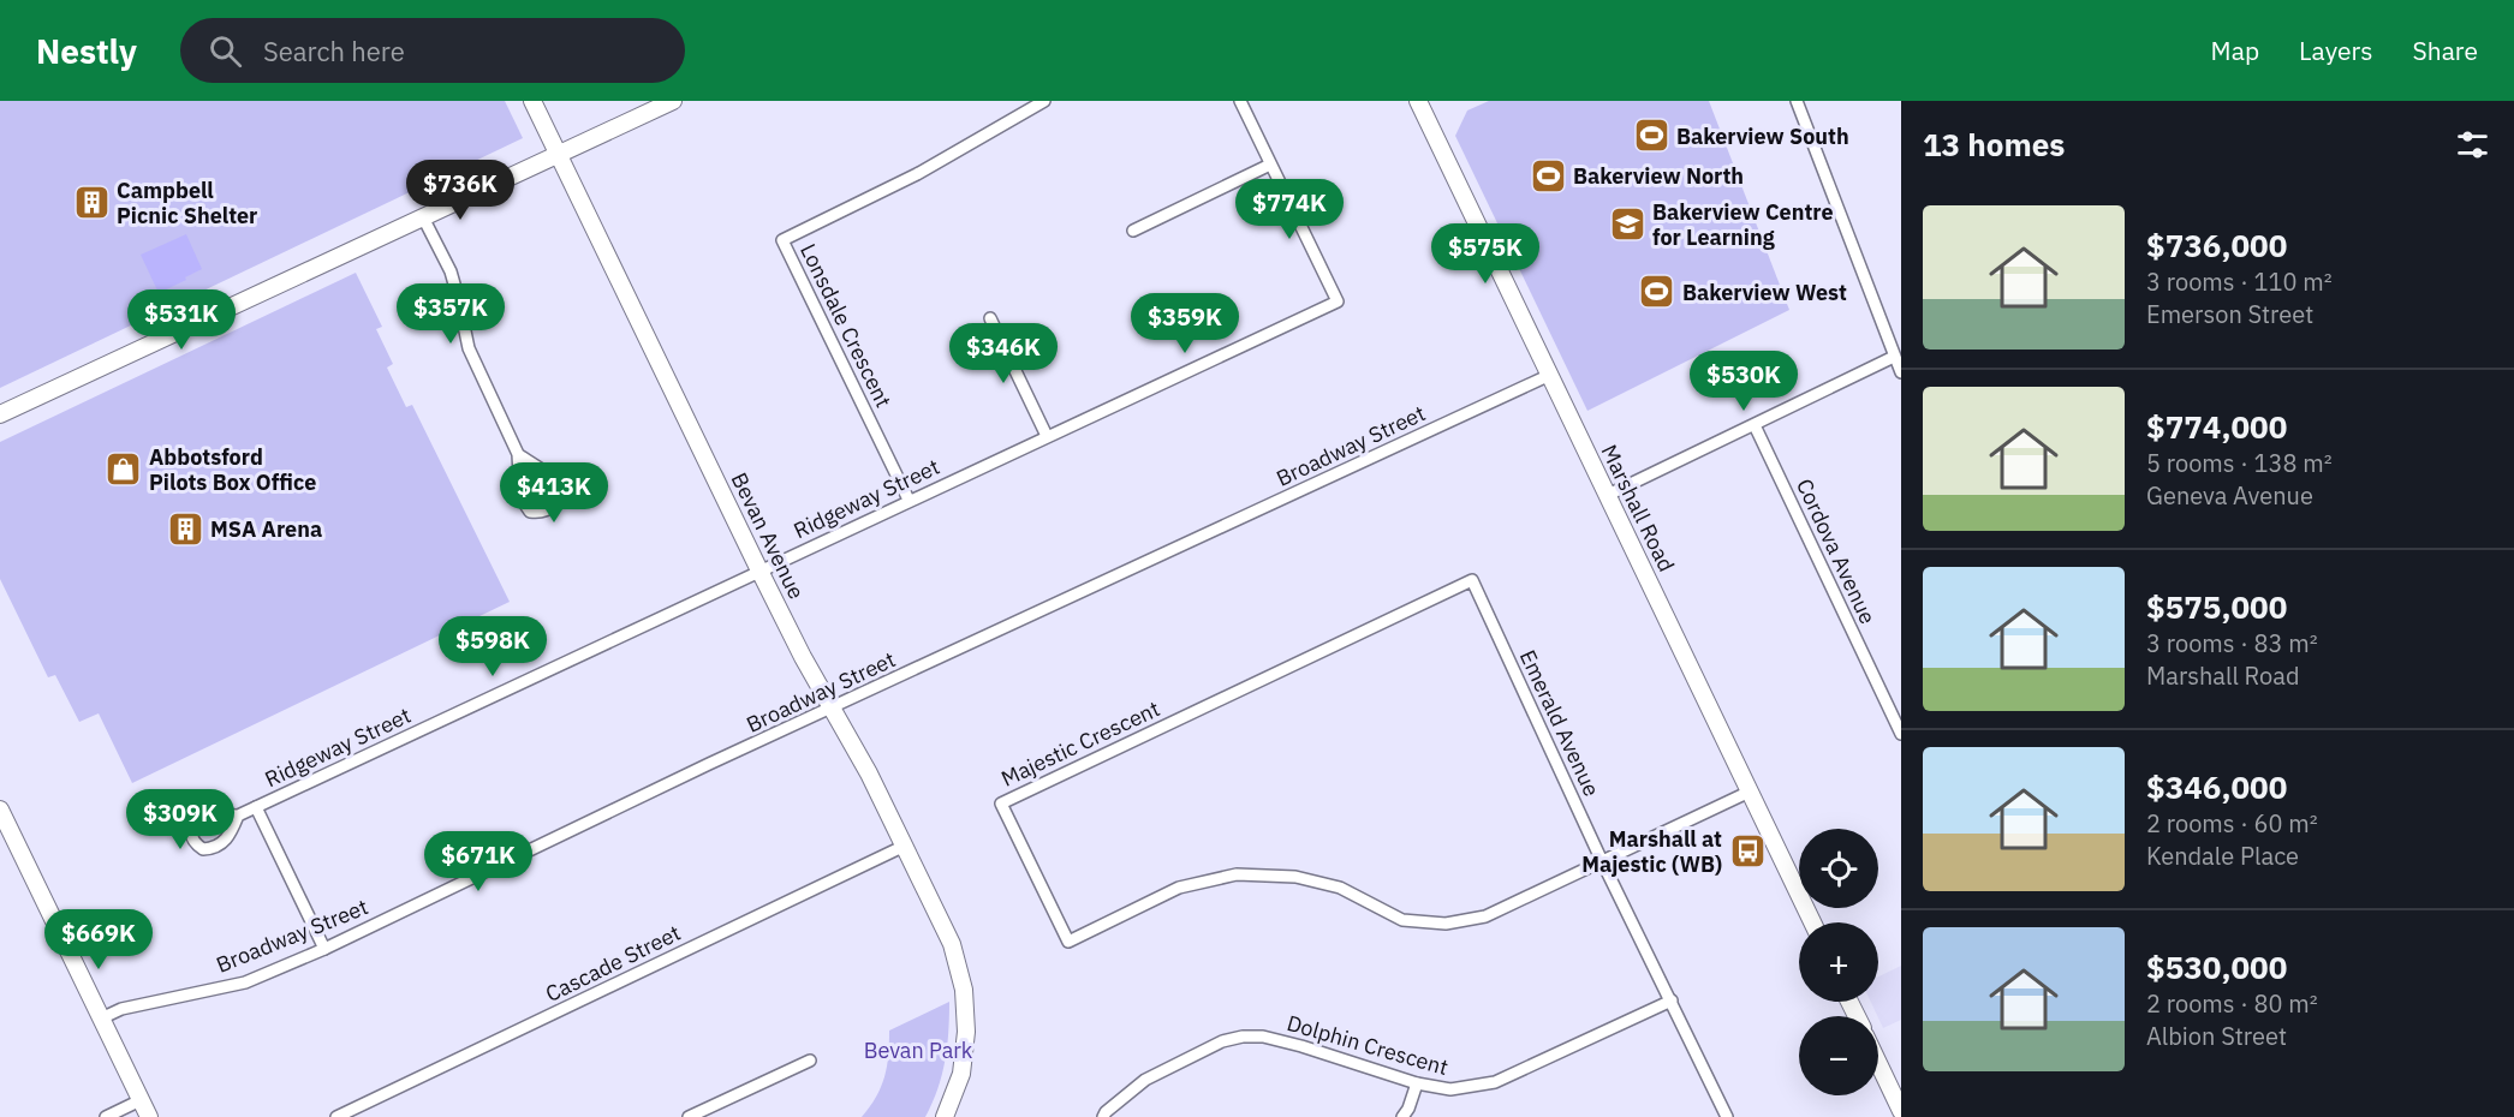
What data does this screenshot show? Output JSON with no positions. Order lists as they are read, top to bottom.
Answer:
{
  "streets": {
    "main road": ["Marshall Road", "Bevan Avenue"],
    "street": [
      "Lonsdale Crescent",
      "Broadway Street",
      "Ridgeway Street",
      "Cordova Avenue",
      "Emerald Avenue",
      "Majestic Crescent",
      "Cascade Street",
      "Dolphin Crescent"
    ]
  },
  "crossings": [
    ["Lonsdale Crescent", "Ridgeway Street"],
    ["Broadway Street", "Ridgeway Street"],
    ["Broadway Street", "Marshall Road"],
    ["Broadway Street", "Bevan Avenue"],
    ["Ridgeway Street", "Bevan Avenue"],
    ["Marshall Road", "Majestic Crescent"],
    ["Bevan Avenue", "Cascade Street"],
    ["Emerald Avenue", "Majestic Crescent"],
    ["Emerald Avenue", "Dolphin Crescent"]
  ],
  "parks": ["Bevan Park"],
  "places": {
    "sports": ["Bakerview South", "Bakerview North", "Bakerview West"],
    "building": ["Campbell Picnic Shelter", "MSA Arena"],
    "school or university": ["Bakerview Centre for Learning"],
    "shop": ["Abbotsford Pilots Box Office"],
    "bus stop": ["Marshall at Majestic (WB)"]
  },
  "page": {
    "header": "Nestly",
    "search": "Search here",
    "nav": ["Map", "Layers", "Share"],
    "heading": "13 homes",
    "price": [
      "$736K",
      "$774K",
      "$575K",
      "$357K",
      "$531K",
      "$359K",
      "$346K",
      "$530K",
      "$413K",
      "$598K",
      "$309K",
      "$671K",
      "$669K"
    ],
    "list": [
      {
        "name": "$736,000",
        "note": "3 rooms · 110 m² · Emerson Street"
      },
      {
        "name": "$774,000",
        "note": "5 rooms · 138 m² · Geneva Avenue"
      },
      {
        "name": "$575,000",
        "note": "3 rooms · 83 m² · Marshall Road"
      },
      {
        "name": "$346,000",
        "note": "2 rooms · 60 m² · Kendale Place"
      },
      {
        "name": "$530,000",
        "note": "2 rooms · 80 m² · Albion Street"
      }
    ],
    "map_buttons": ["+", "−"]
  }
}
